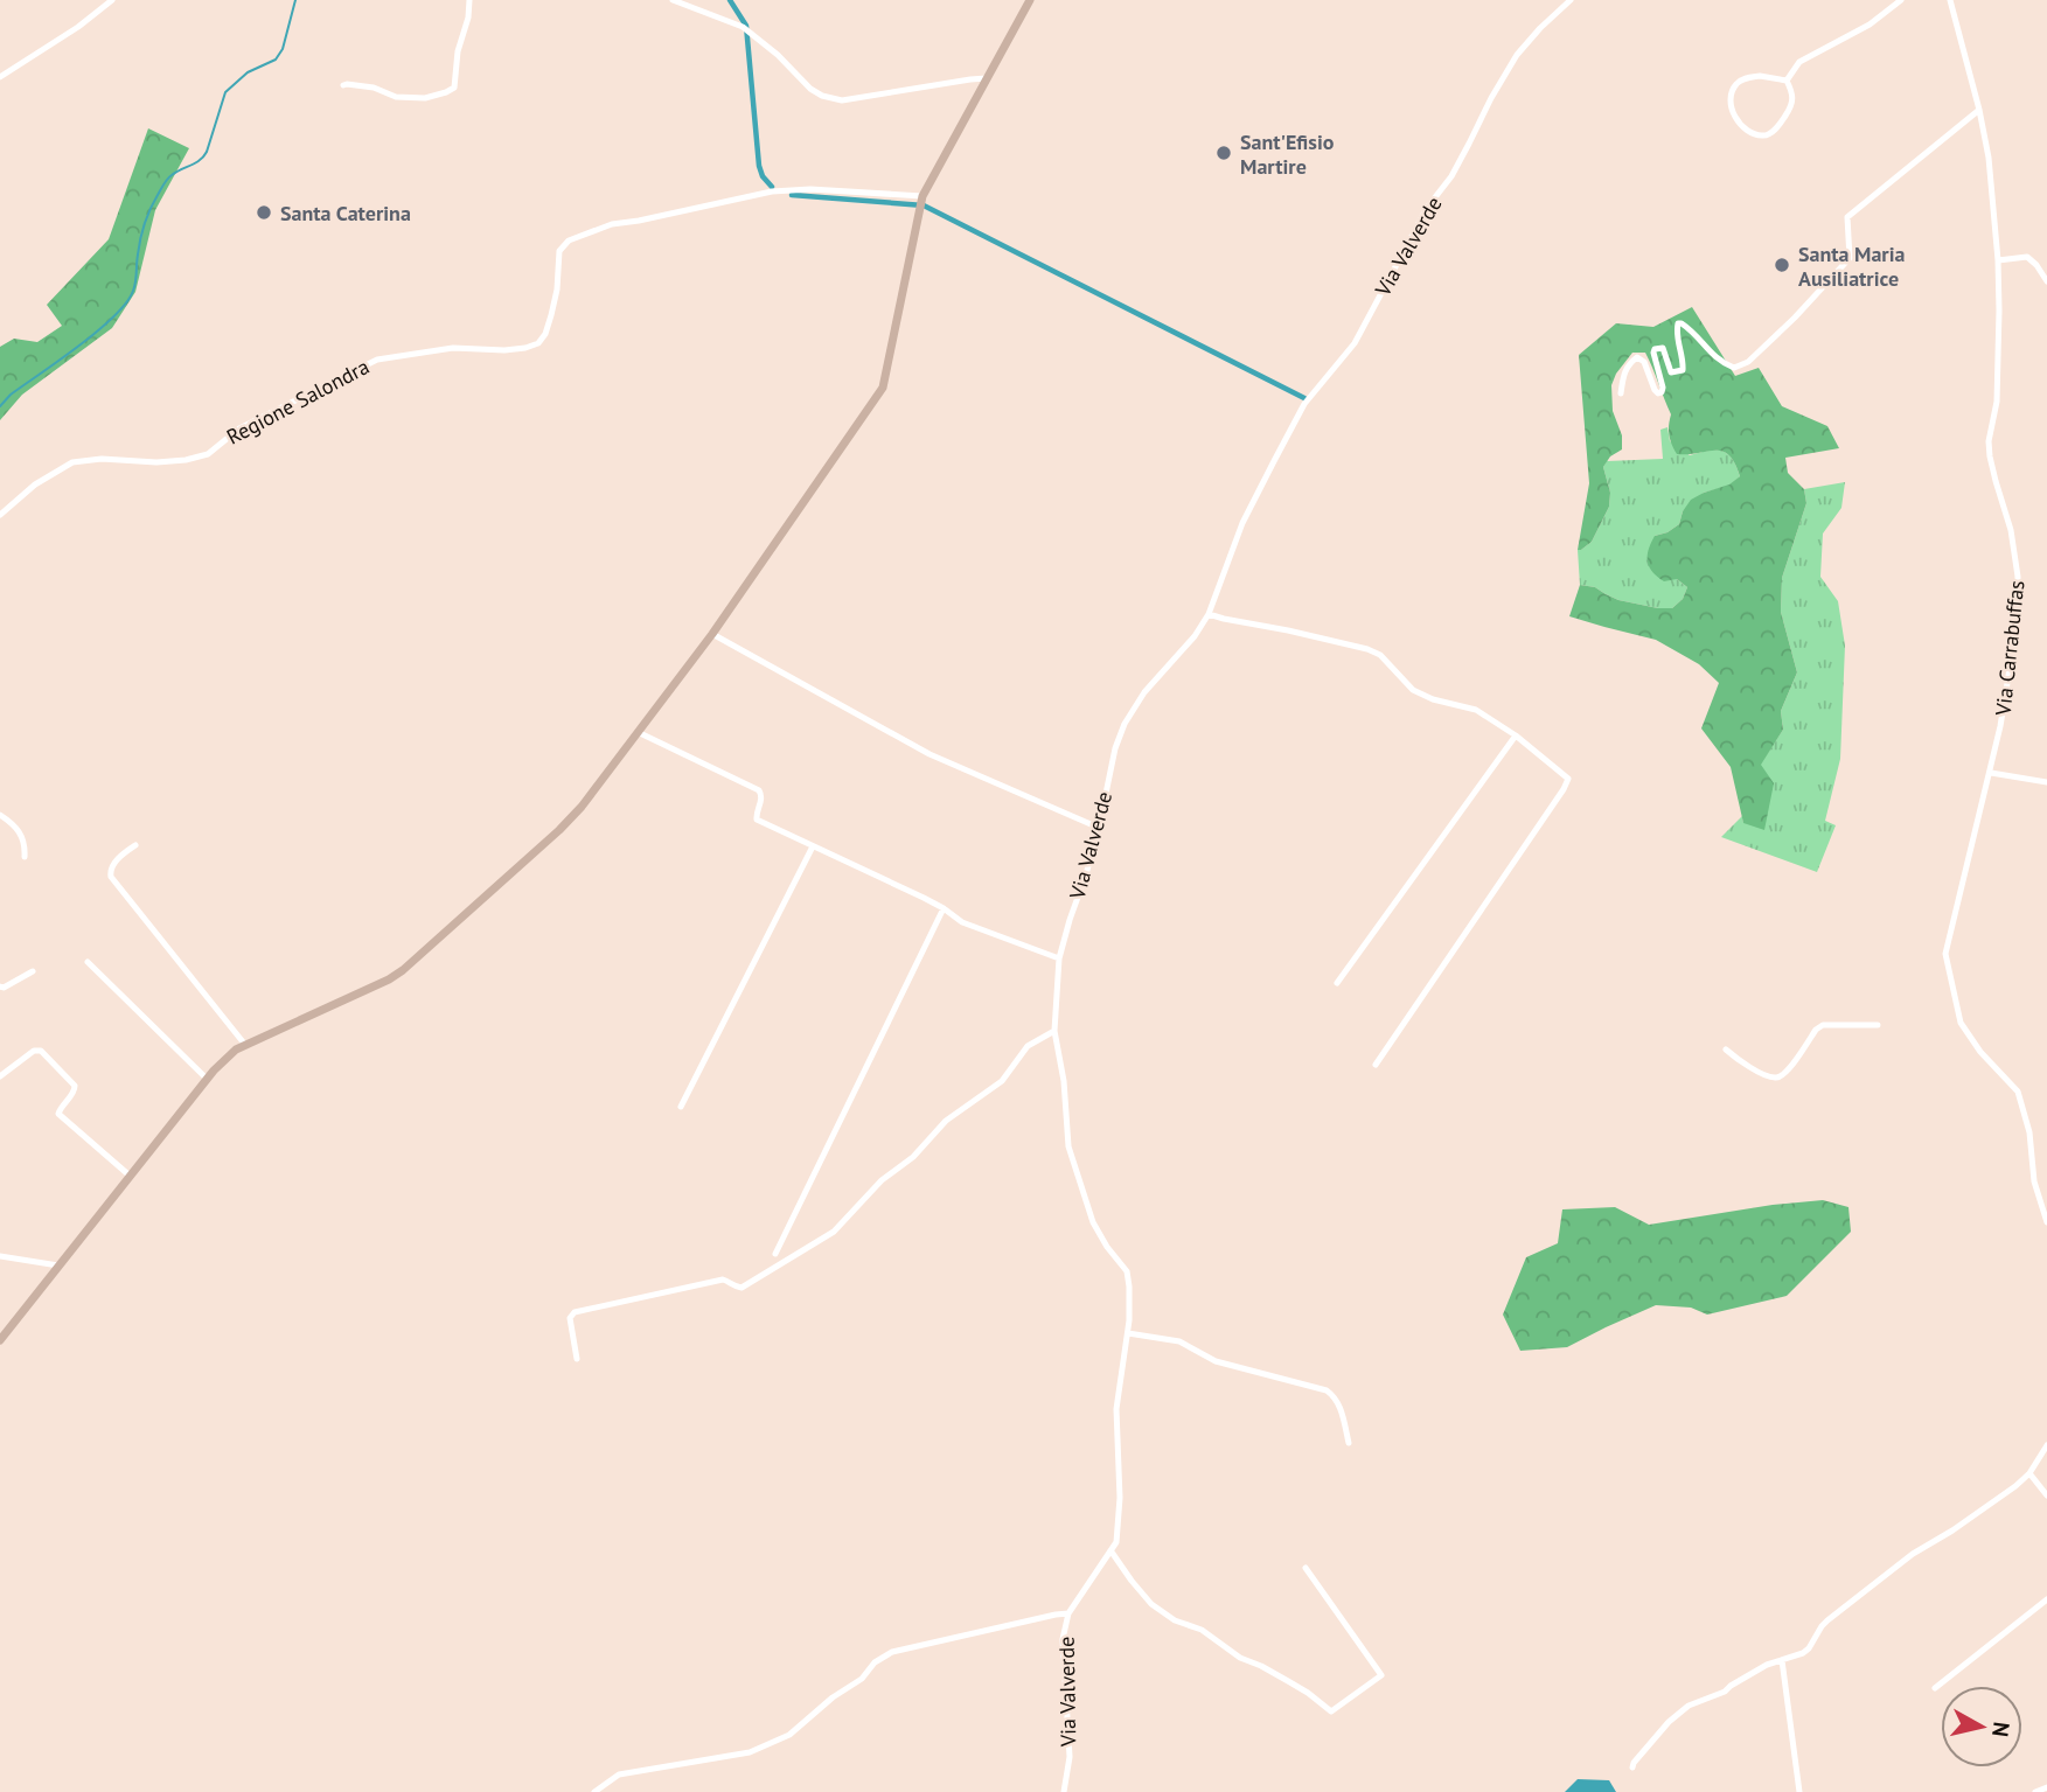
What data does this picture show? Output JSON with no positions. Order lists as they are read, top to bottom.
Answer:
{
  "streets": {
    "street": ["Via Valverde", "Regione Salondra", "Via Carrabuffas"]
  },
  "places": ["Sant'Efisio Martire", "Santa Caterina", "Santa Maria Ausiliatrice"],
  "north": "right"
}
